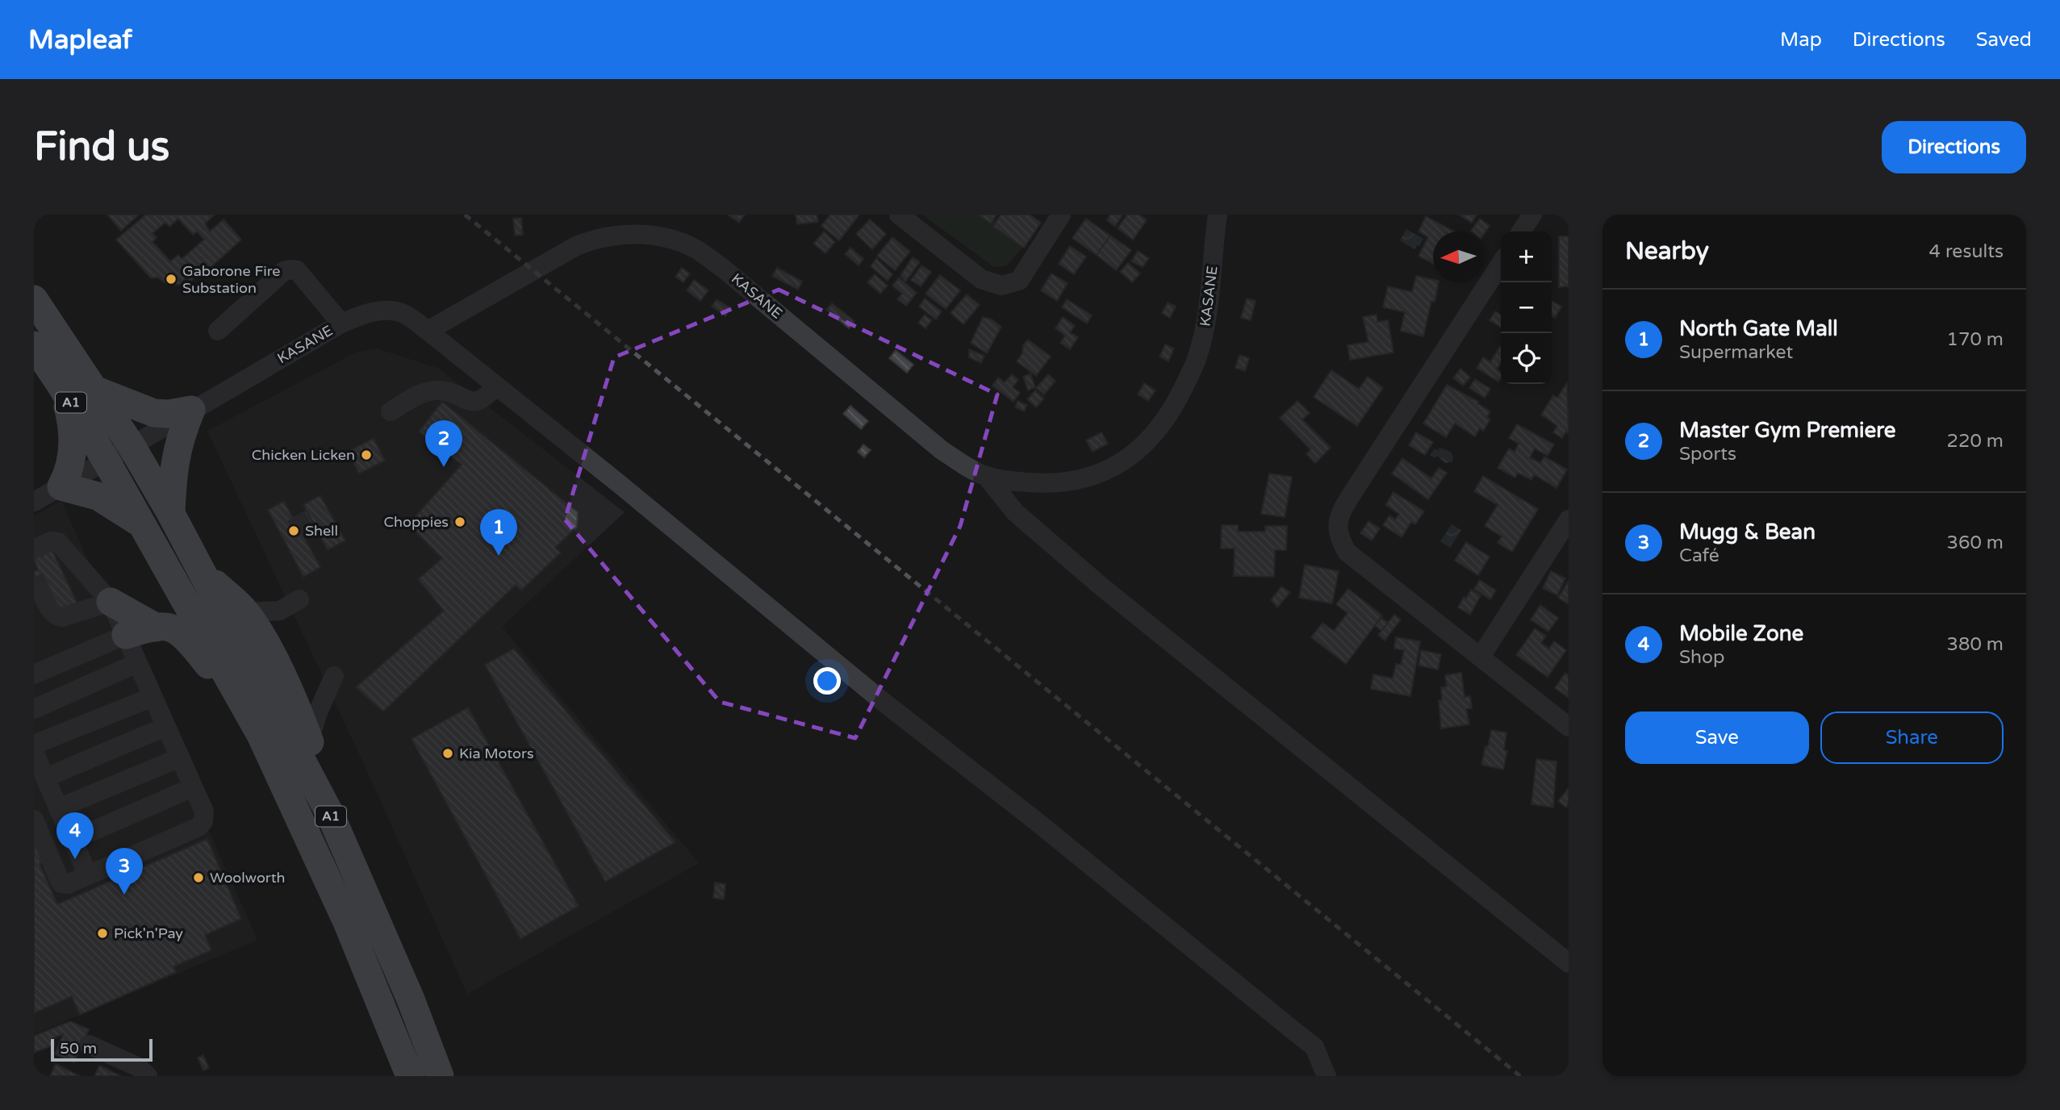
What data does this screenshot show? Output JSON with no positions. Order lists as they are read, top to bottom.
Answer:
{
  "streets": {
    "highway": ["A1"],
    "street": ["KASANE"]
  },
  "crossings": [
    ["KASANE", "A1"]
  ],
  "places": [
    "Gaborone Fire Substation",
    "Chicken Licken",
    "Choppies",
    "Shell",
    "Kia Motors",
    "Woolworth",
    "Pick'n'Pay"
  ],
  "scale_bar": "50 m",
  "north": "left",
  "page": {
    "header": "Mapleaf",
    "nav": ["Map", "Directions", "Saved"],
    "buttons": [
      "Directions",
      ["Save", "Share"]
    ],
    "title": "Find us",
    "heading": ["Nearby", "4 results"],
    "map_buttons": ["+", "−"],
    "list": [
      {
        "mark": "1",
        "name": "North Gate Mall",
        "note": "Supermarket",
        "value": "170 m"
      },
      {
        "mark": "2",
        "name": "Master Gym Premiere",
        "note": "Sports",
        "value": "220 m"
      },
      {
        "mark": "3",
        "name": "Mugg & Bean",
        "note": "Café",
        "value": "360 m"
      },
      {
        "mark": "4",
        "name": "Mobile Zone",
        "note": "Shop",
        "value": "380 m"
      }
    ],
    "pins": [
      "2",
      "1",
      "4",
      "3"
    ],
    "scale": "50 m"
  }
}
